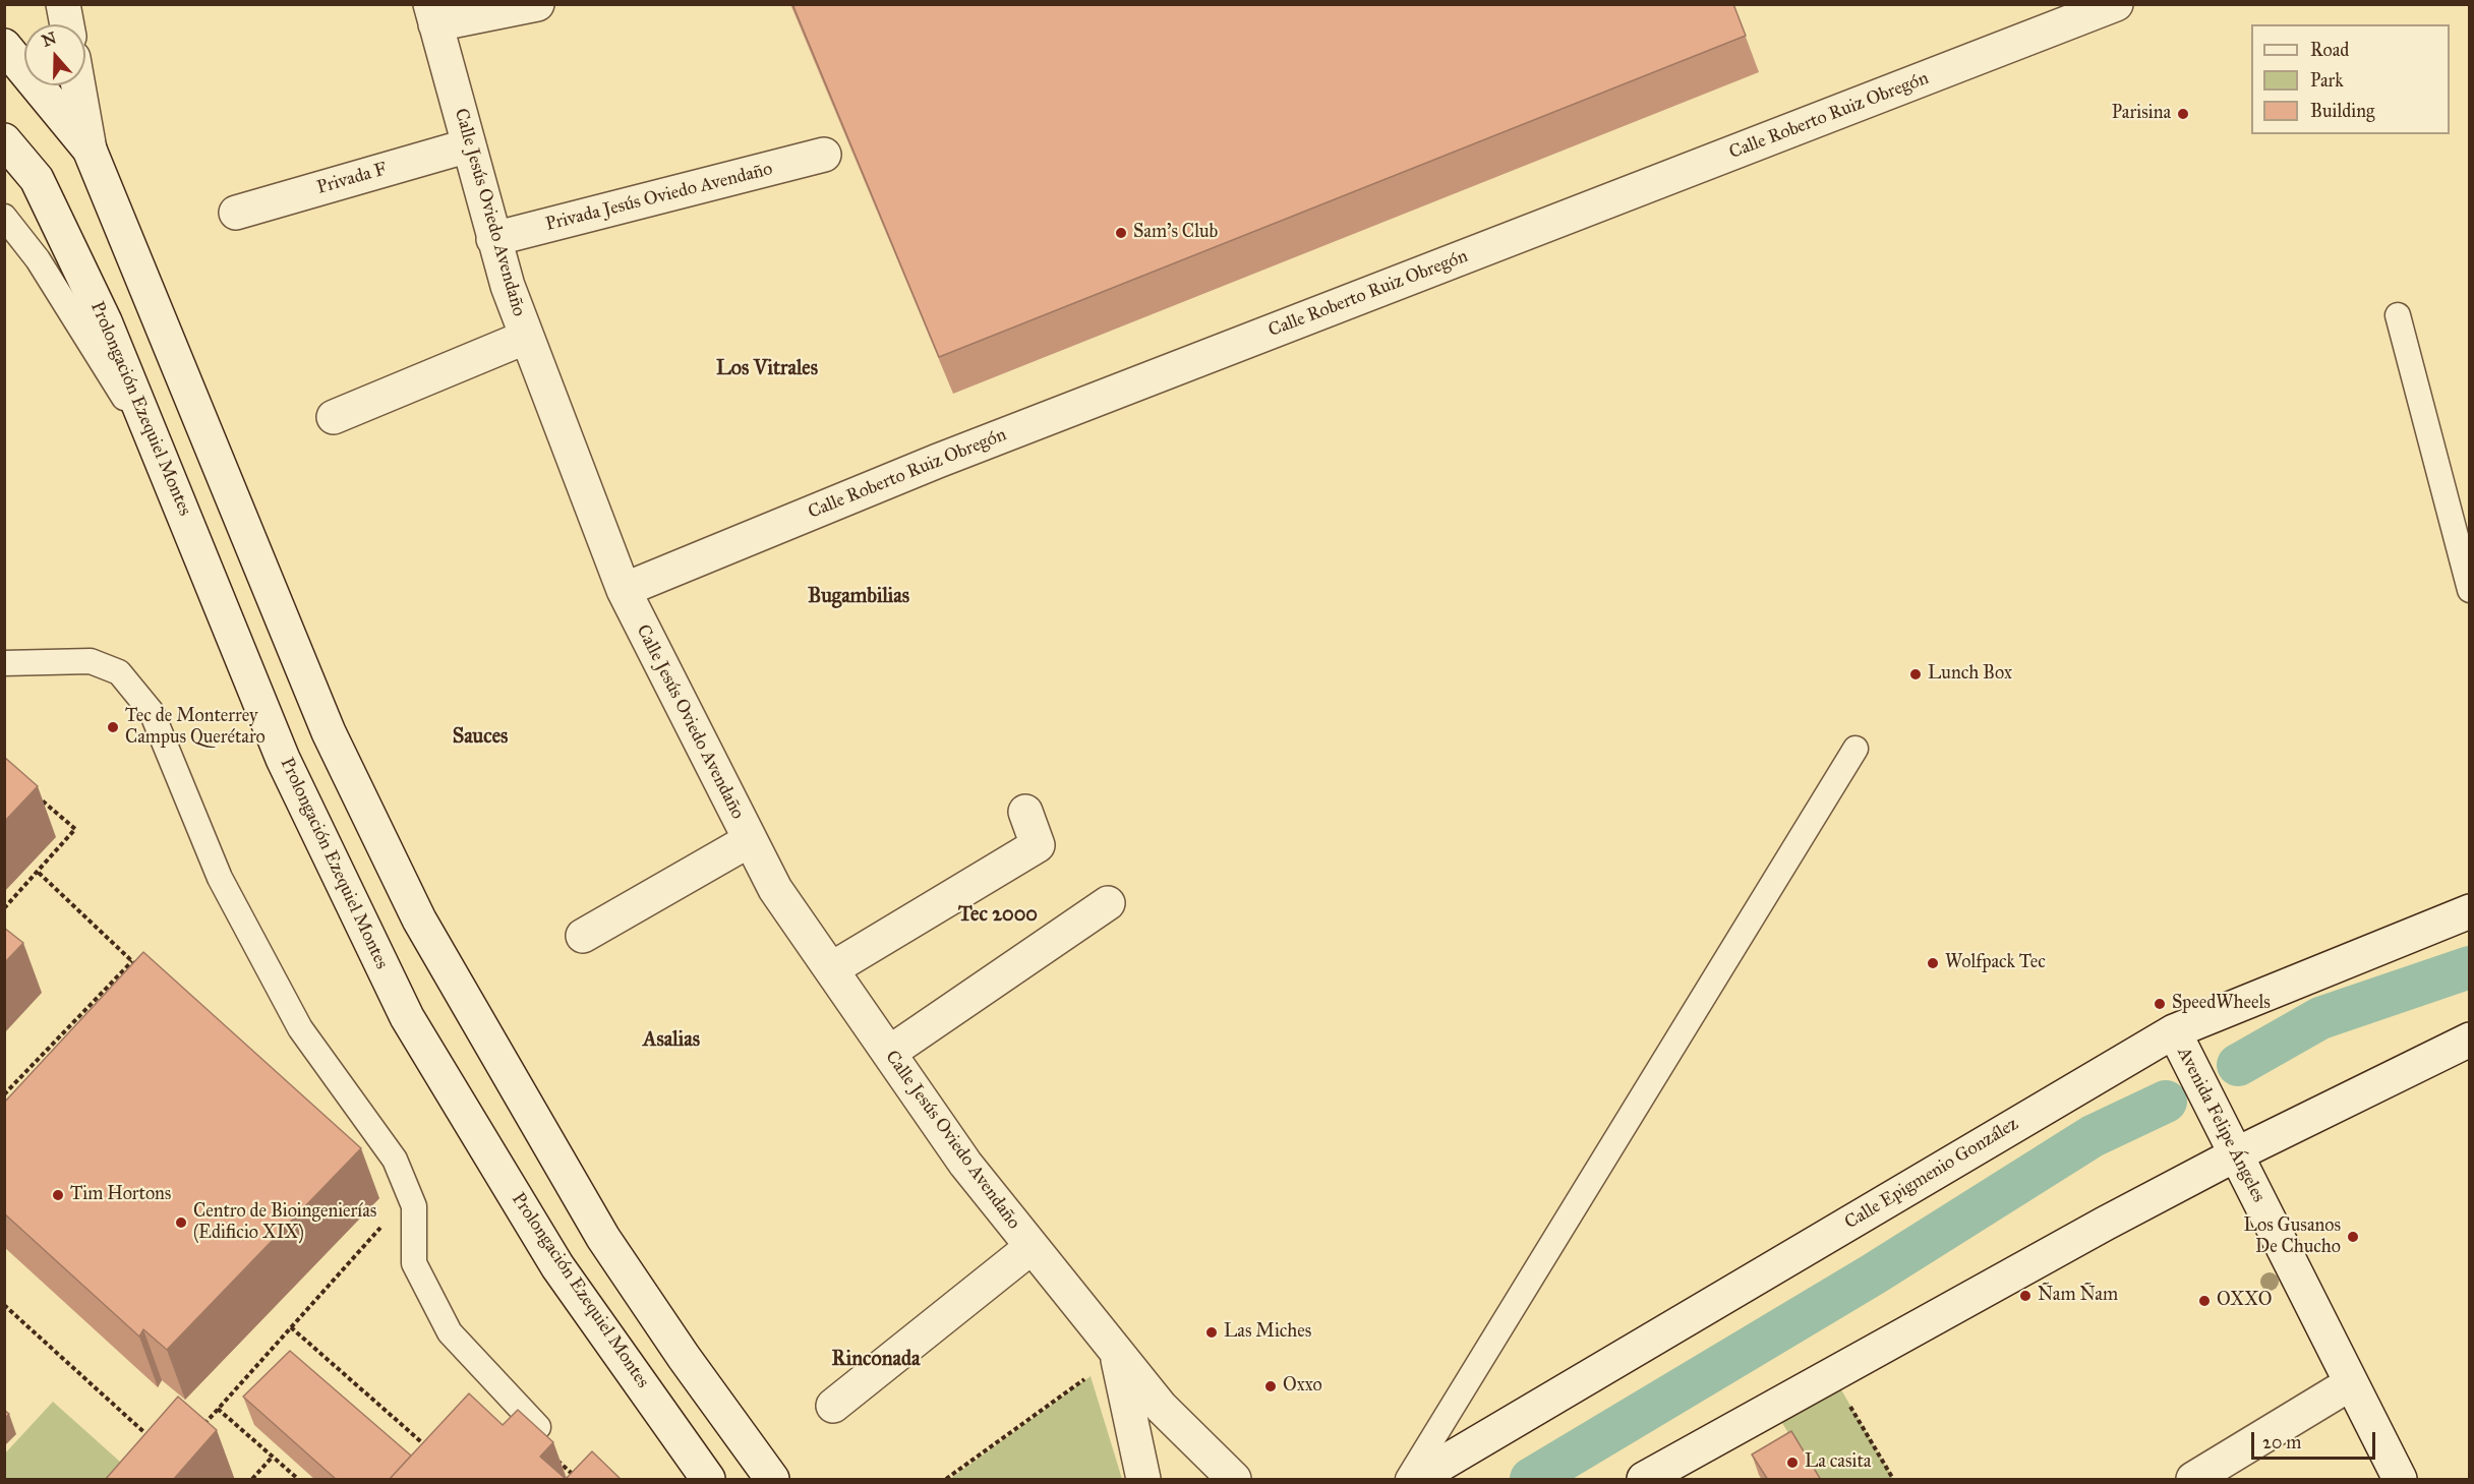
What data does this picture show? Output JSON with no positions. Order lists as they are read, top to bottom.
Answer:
{
  "streets": {
    "street": [
      "Calle Roberto Ruiz Obregón",
      "Privada F",
      "Privada Jesús Oviedo Avendaño",
      "Calle Jesús Oviedo Avendaño",
      "Prolongación Ezequiel Montes",
      "Avenida Felipe Ángeles",
      "Calle Epigmenio González"
    ]
  },
  "crossings": [
    ["Calle Roberto Ruiz Obregón", "Calle Jesús Oviedo Avendaño"],
    ["Privada F", "Calle Jesús Oviedo Avendaño"],
    ["Privada Jesús Oviedo Avendaño", "Calle Jesús Oviedo Avendaño"],
    ["Avenida Felipe Ángeles", "Calle Epigmenio González"]
  ],
  "districts": [
    "Los Vitrales",
    "Bugambilias",
    "Sauces",
    "Tec 2000",
    "Asalias",
    "Rinconada"
  ],
  "places": [
    "Parisina",
    "Sam's Club",
    "Lunch Box",
    "Tec de Monterrey Campus Querétaro",
    "Wolfpack Tec",
    "SpeedWheels",
    "Tim Hortons",
    "Centro de Bioingenierías (Edificio XIX)",
    "Los Gusanos De Chucho",
    "Ñam Ñam",
    "OXXO",
    "Las Miches",
    "Oxxo",
    "La casita"
  ],
  "legend": ["Road", "Park", "Building"],
  "scale_bar": "20 m",
  "north": "top"
}
